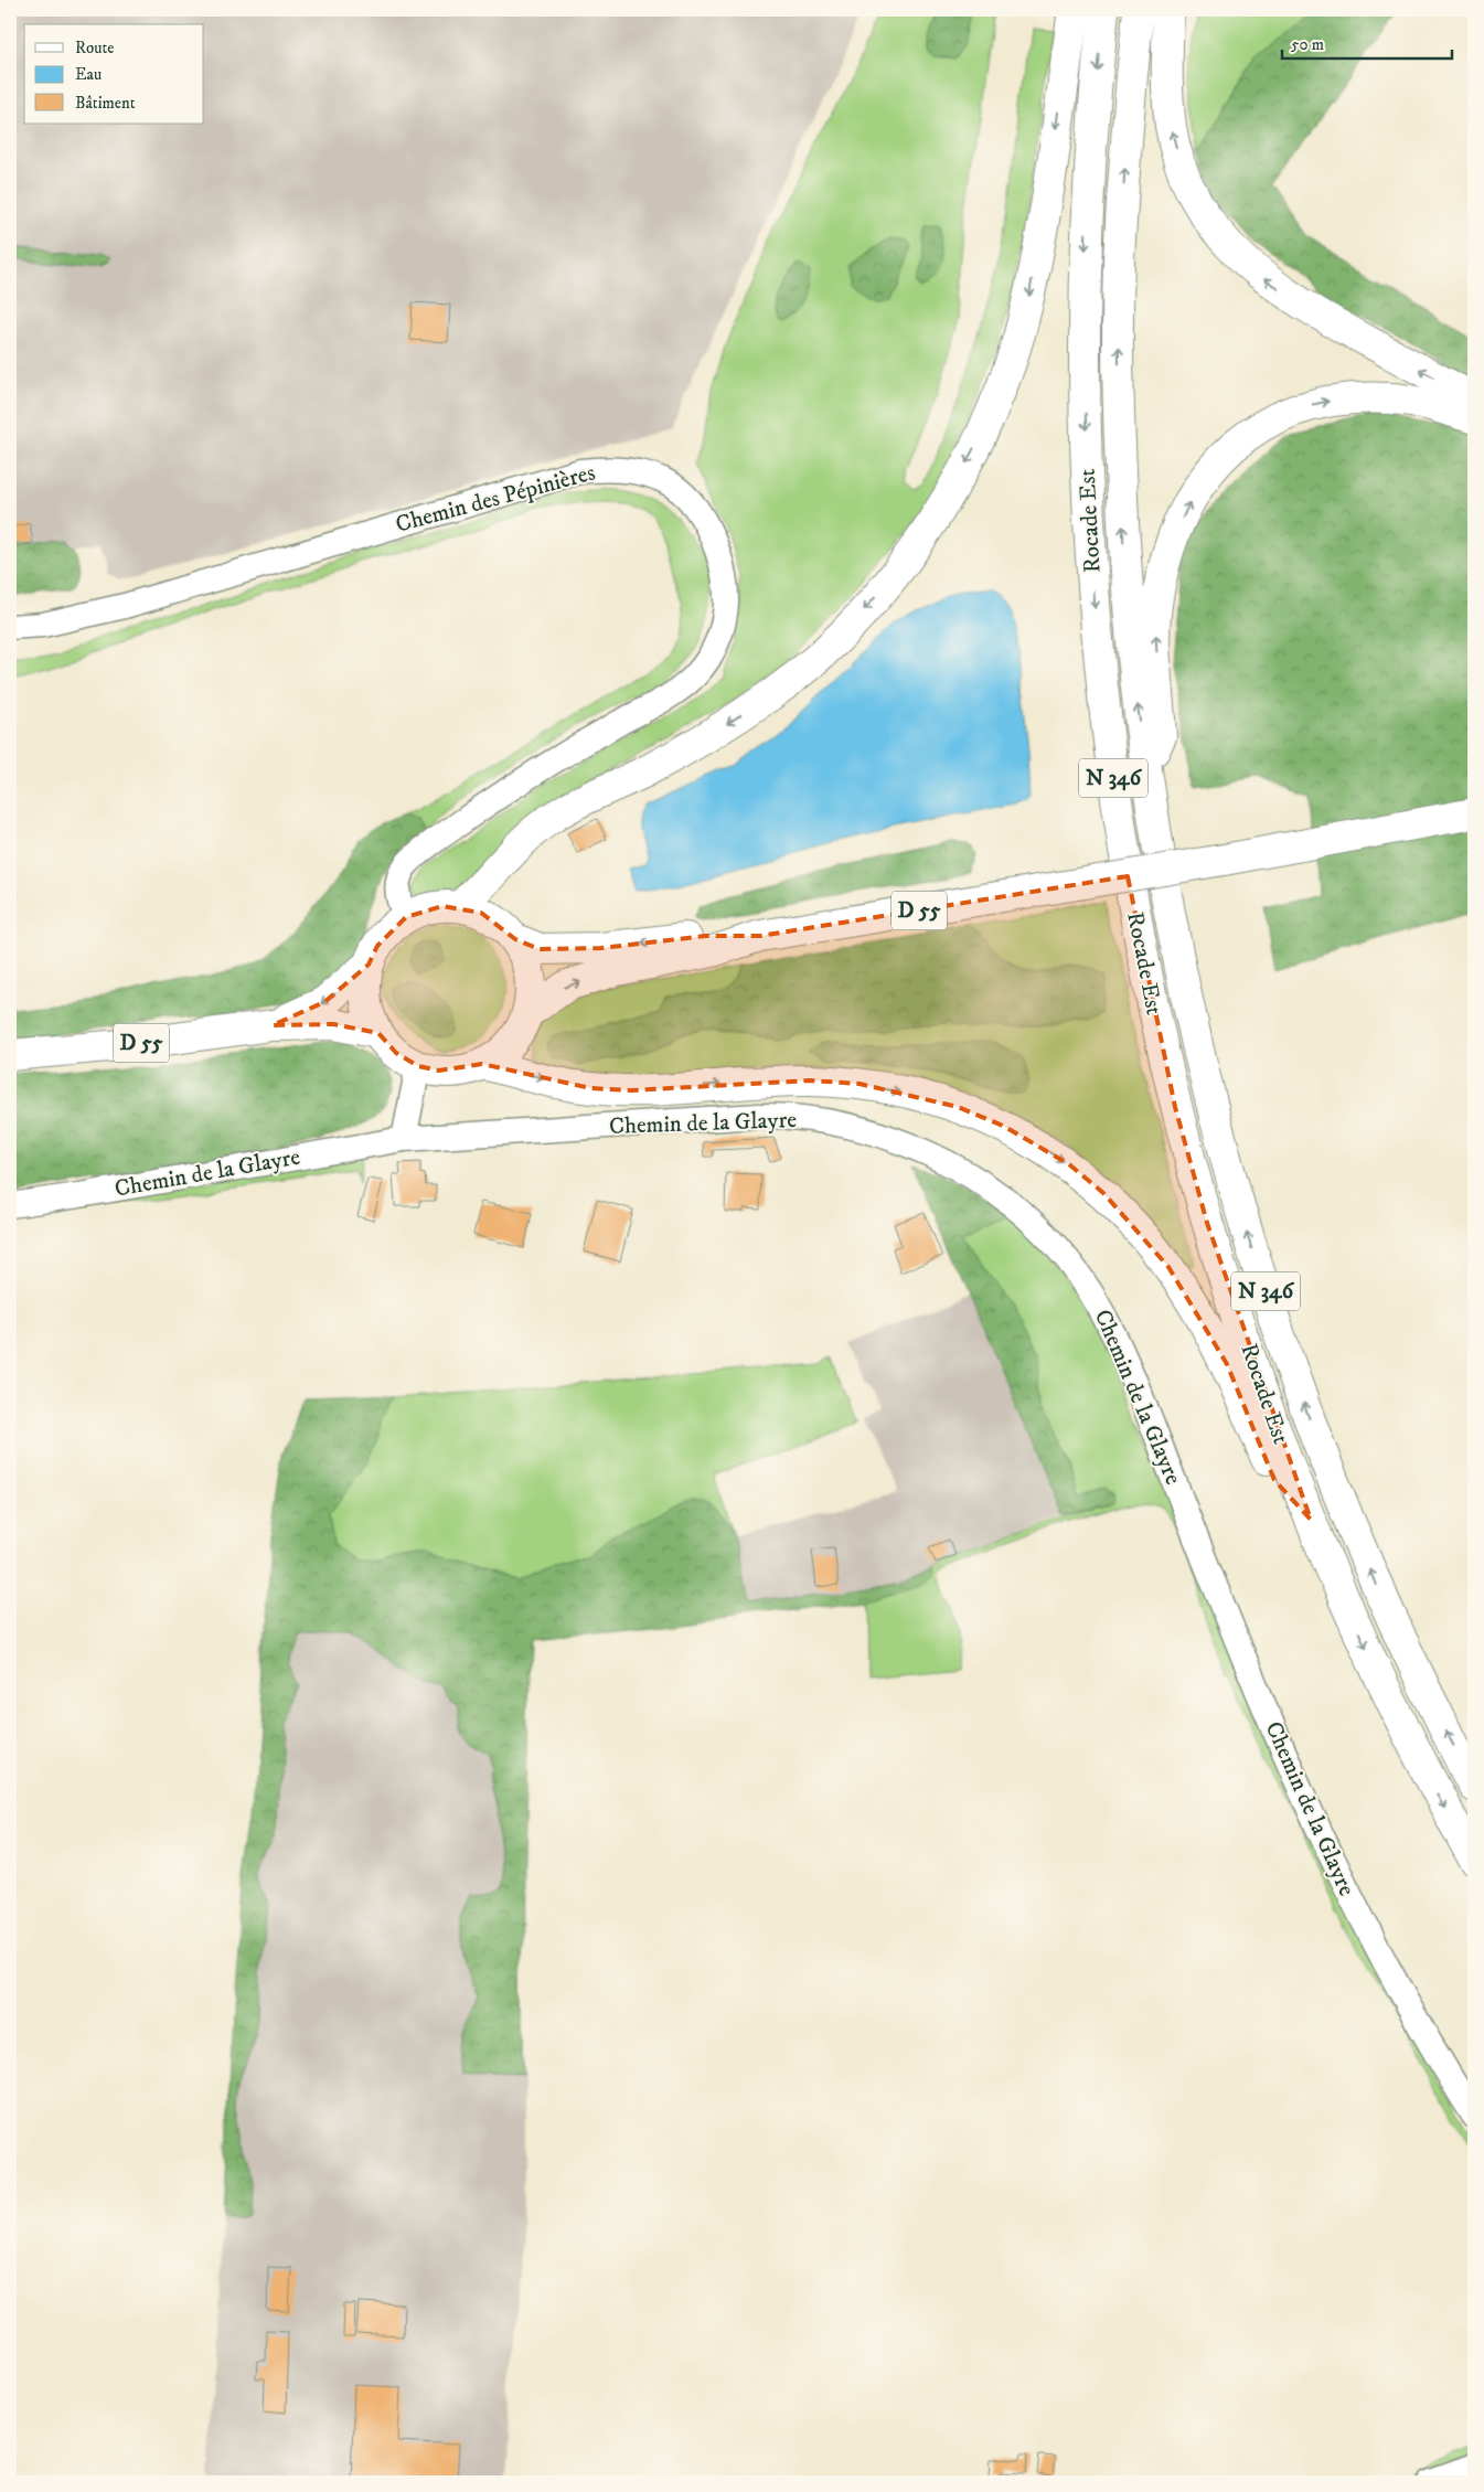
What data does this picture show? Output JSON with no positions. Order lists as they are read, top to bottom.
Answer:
{
  "streets": {
    "main road": ["Rocade Est", "N 346", "D 55"],
    "street": ["Chemin des Pépinières", "Chemin de la Glayre"]
  },
  "crossings": [
    ["Chemin des Pépinières", "D 55"]
  ],
  "legend": ["Route", "Eau", "Bâtiment"],
  "scale_bar": "50 m"
}
